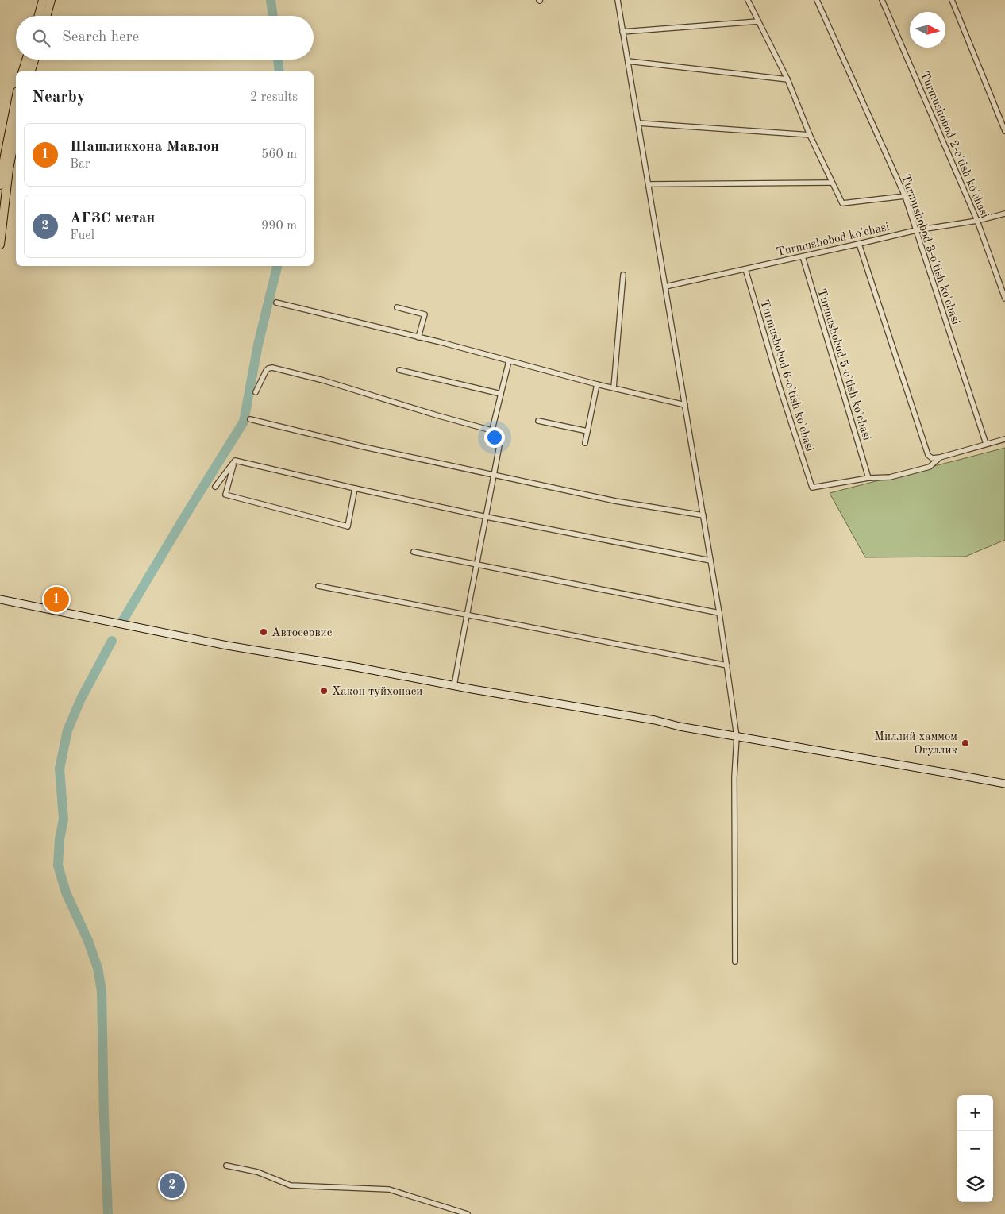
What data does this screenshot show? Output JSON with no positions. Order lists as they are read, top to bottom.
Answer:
{
  "streets": {
    "street": [
      "Turmushobod 2-o'tish ko'chasi",
      "Turmushobod ko'chasi",
      "Turmushobod 3-o'tish ko'chasi",
      "Turmushobod 5-o'tish ko'chasi",
      "Turmushobod 6-o'tish ko'chasi"
    ]
  },
  "crossings": [
    ["Turmushobod 2-o'tish ko'chasi", "Turmushobod ko'chasi"],
    ["Turmushobod ko'chasi", "Turmushobod 3-o'tish ko'chasi"],
    ["Turmushobod ko'chasi", "Turmushobod 5-o'tish ko'chasi"],
    ["Turmushobod ko'chasi", "Turmushobod 6-o'tish ko'chasi"],
    ["Turmushobod 5-o'tish ko'chasi", "Turmushobod 6-o'tish ko'chasi"]
  ],
  "places": ["Автосервис", "Хакон туйхонаси", "Миллий хаммом Огуллик"],
  "north": "right",
  "page": {
    "search": "Search here",
    "heading": ["Nearby", "2 results"],
    "list": [
      {
        "mark": "1",
        "name": "Шашликхона Мавлон",
        "note": "Bar",
        "value": "560 m"
      },
      {
        "mark": "2",
        "name": "АГЗС метан",
        "note": "Fuel",
        "value": "990 m"
      }
    ],
    "pins": ["1", "2"],
    "map_buttons": ["+", "−"]
  }
}
